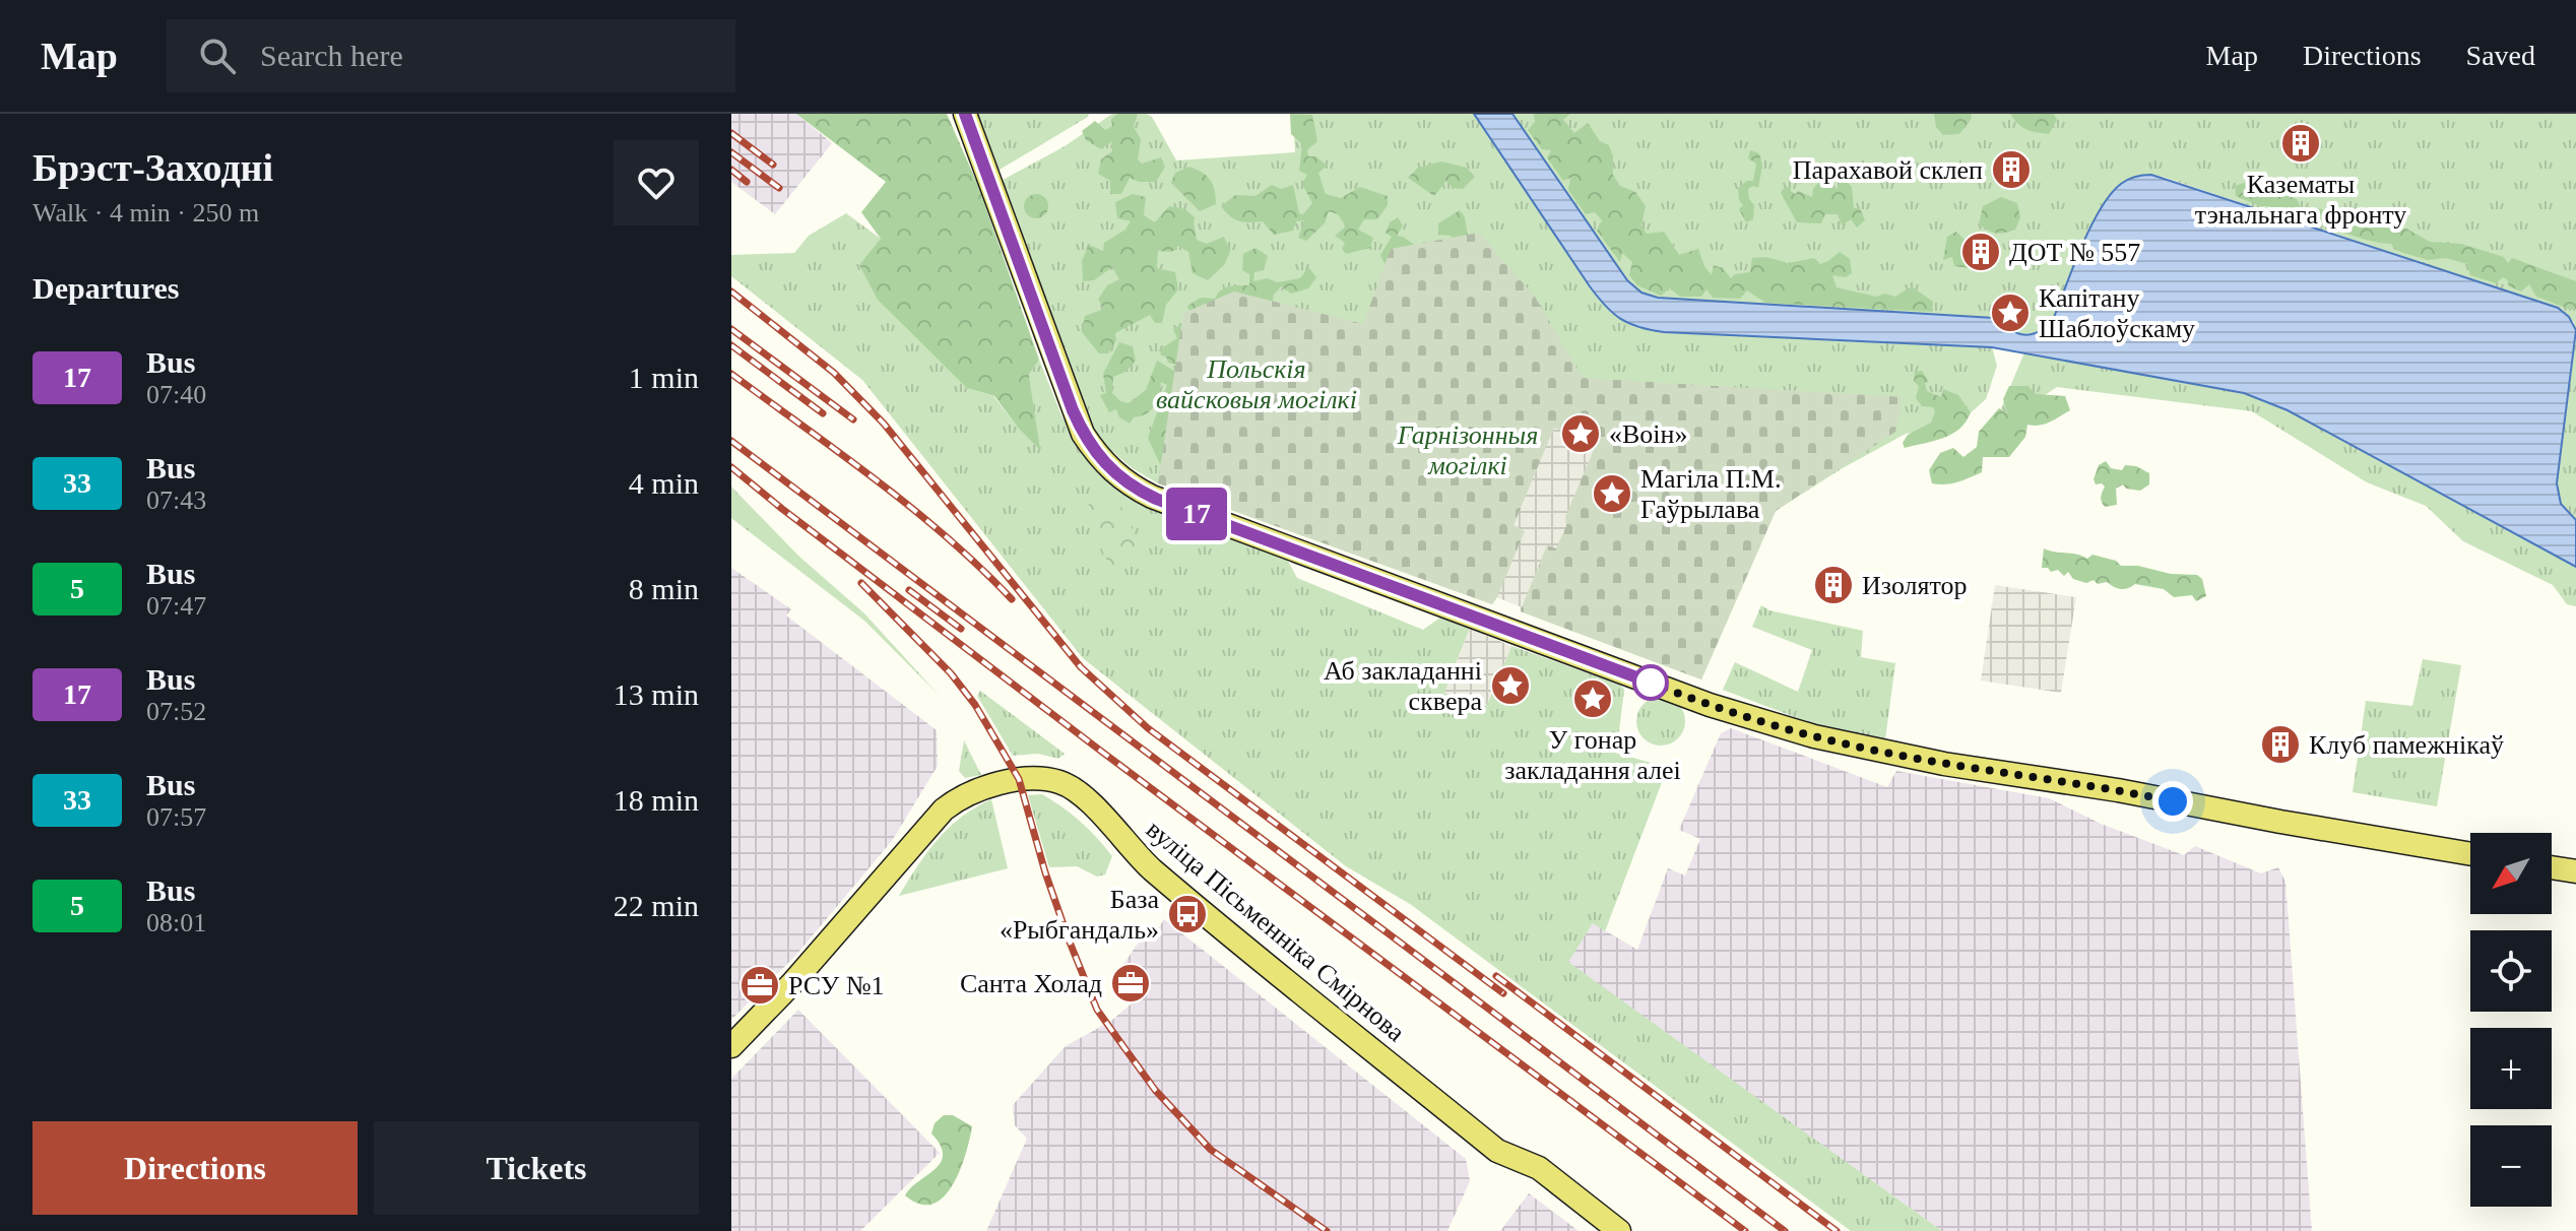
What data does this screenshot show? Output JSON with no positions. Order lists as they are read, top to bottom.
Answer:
{
  "streets": {
    "main road": ["вуліца Пісьменніка Смірнова"]
  },
  "parks": ["Польскія вайсковыя могілкі", "Гарнізонныя могілкі"],
  "places": {
    "building": [
      "Казематы тэнальнага фронту",
      "Парахавой склеп",
      "ДОТ № 557",
      "Изолятор",
      "Клуб памежнікаў"
    ],
    "place": [
      "Капітану Шаблоўскаму",
      "«Воін»",
      "Магіла П.М. Гаўрылава",
      "Аб закладанні сквера",
      "У гонар закладання алеі"
    ],
    "bus stop": ["База «Рыбгандаль»"],
    "office": ["Санта Холад", "РСУ №1"]
  },
  "lines": ["bus line 17"],
  "north": "bottom left",
  "page": {
    "header": "Map",
    "search": "Search here",
    "nav": ["Map", "Directions", "Saved"],
    "heading": [
      ["Брэст-Заходні", "Walk · 4 min · 250 m"],
      "Departures"
    ],
    "on_map": "17",
    "list": [
      {
        "mark": "17",
        "name": "Bus",
        "note": "07:40",
        "value": "1 min"
      },
      {
        "mark": "33",
        "name": "Bus",
        "note": "07:43",
        "value": "4 min"
      },
      {
        "mark": "5",
        "name": "Bus",
        "note": "07:47",
        "value": "8 min"
      },
      {
        "mark": "17",
        "name": "Bus",
        "note": "07:52",
        "value": "13 min"
      },
      {
        "mark": "33",
        "name": "Bus",
        "note": "07:57",
        "value": "18 min"
      },
      {
        "mark": "5",
        "name": "Bus",
        "note": "08:01",
        "value": "22 min"
      }
    ],
    "map_buttons": ["+", "−"],
    "buttons": ["Directions", "Tickets"]
  }
}
